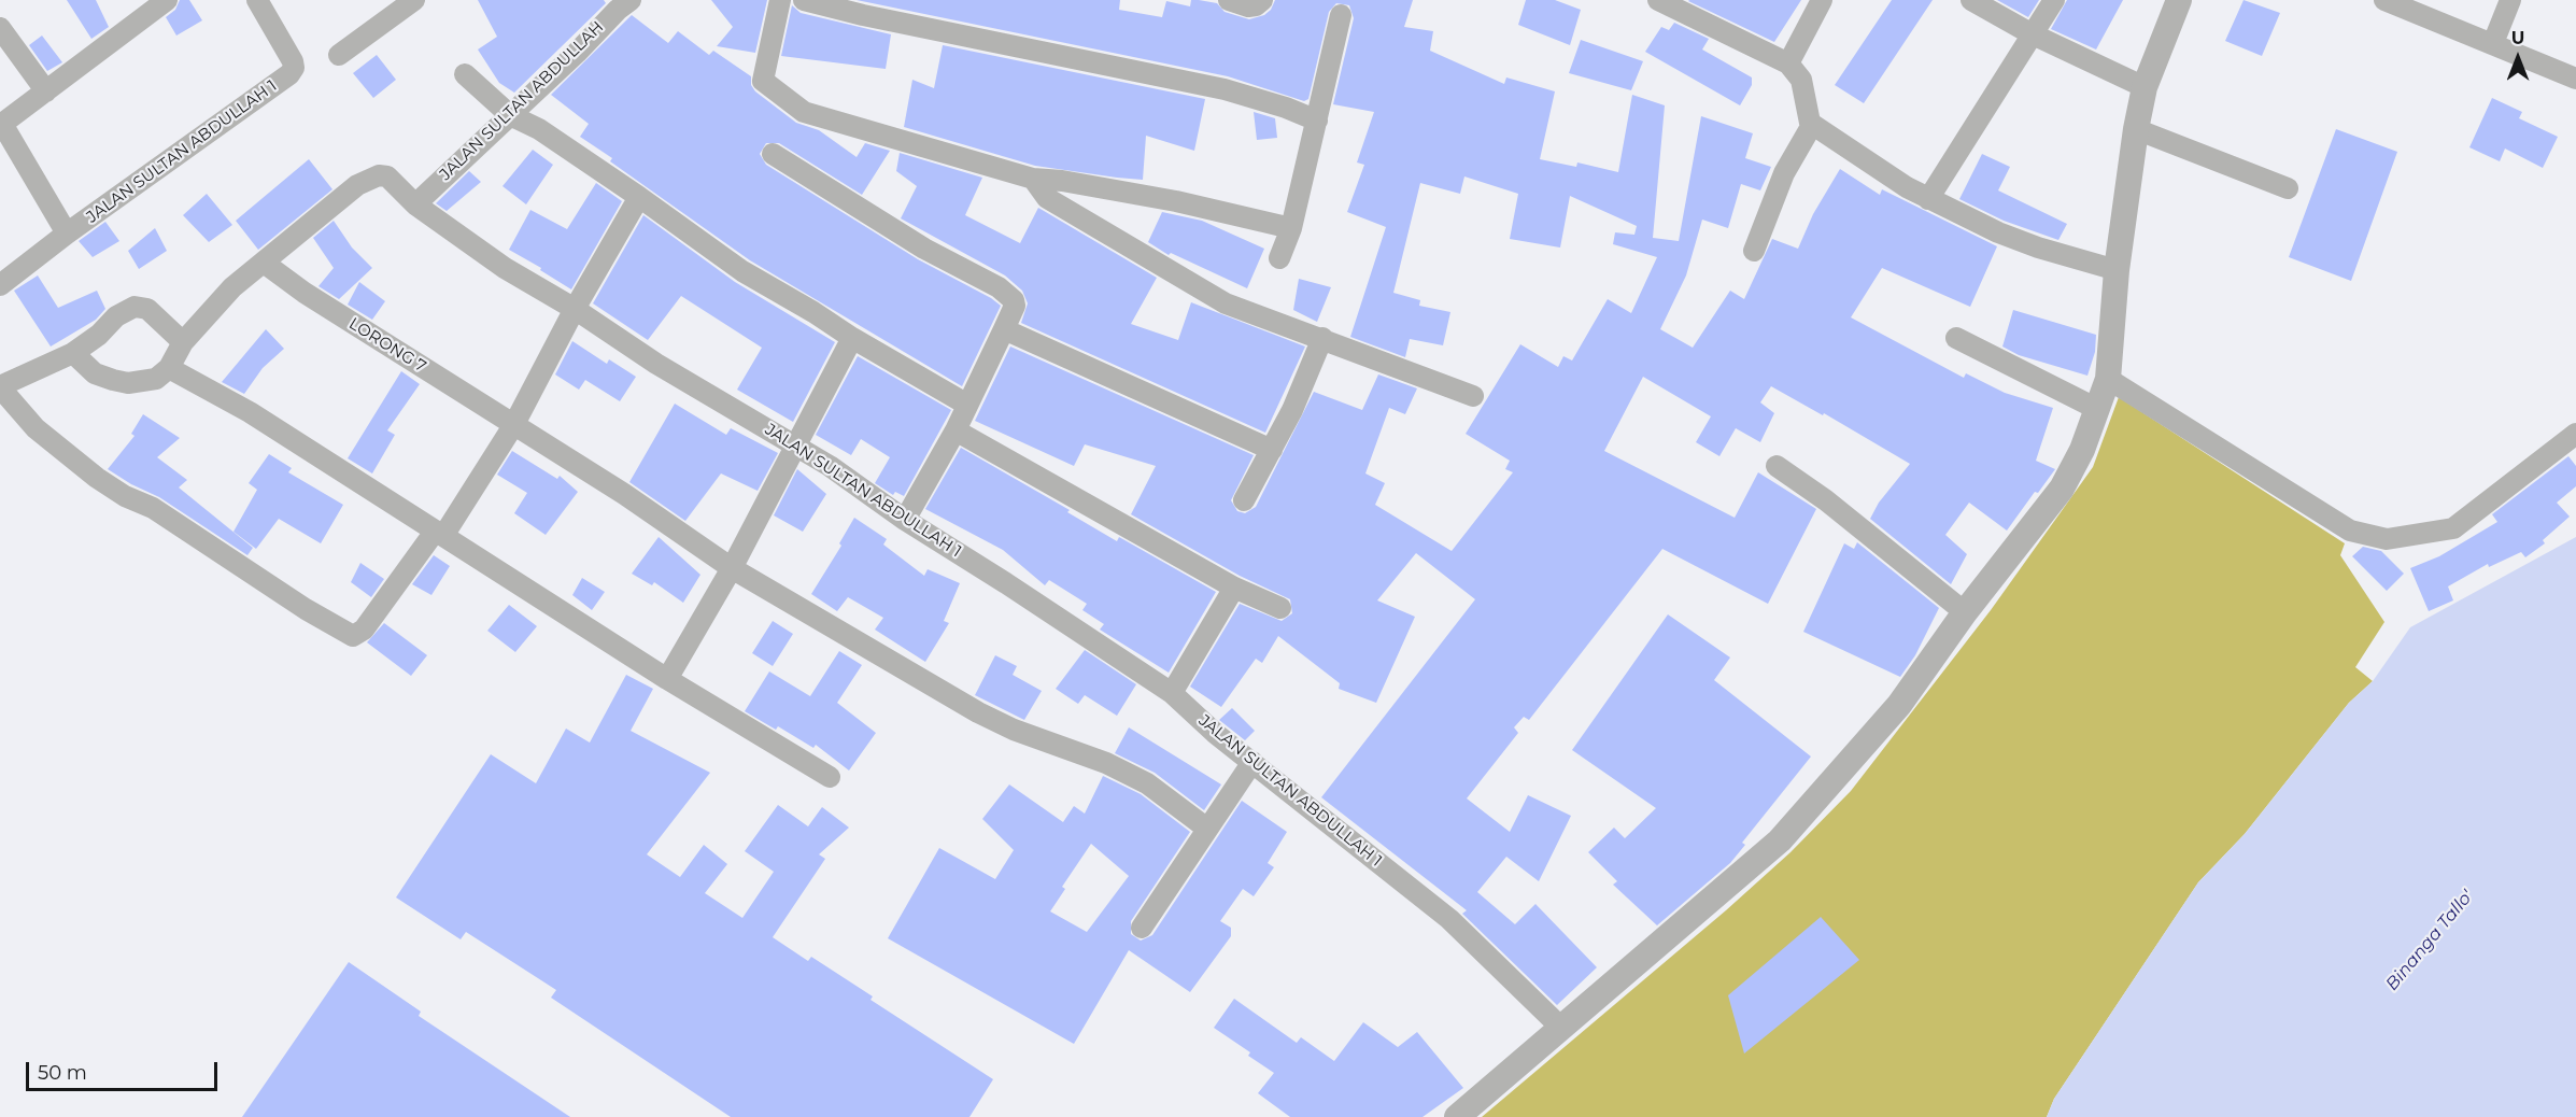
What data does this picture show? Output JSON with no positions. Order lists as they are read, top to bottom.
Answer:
{
  "streets": {
    "street": ["JALAN SULTAN ABDULLAH", "JALAN SULTAN ABDULLAH 1", "LORONG 7"]
  },
  "crossings": [
    ["JALAN SULTAN ABDULLAH", "JALAN SULTAN ABDULLAH 1"],
    ["JALAN SULTAN ABDULLAH 1", "LORONG 7"]
  ],
  "water": ["Binanga Tallo'"],
  "scale_bar": "50 m",
  "north": "top"
}
